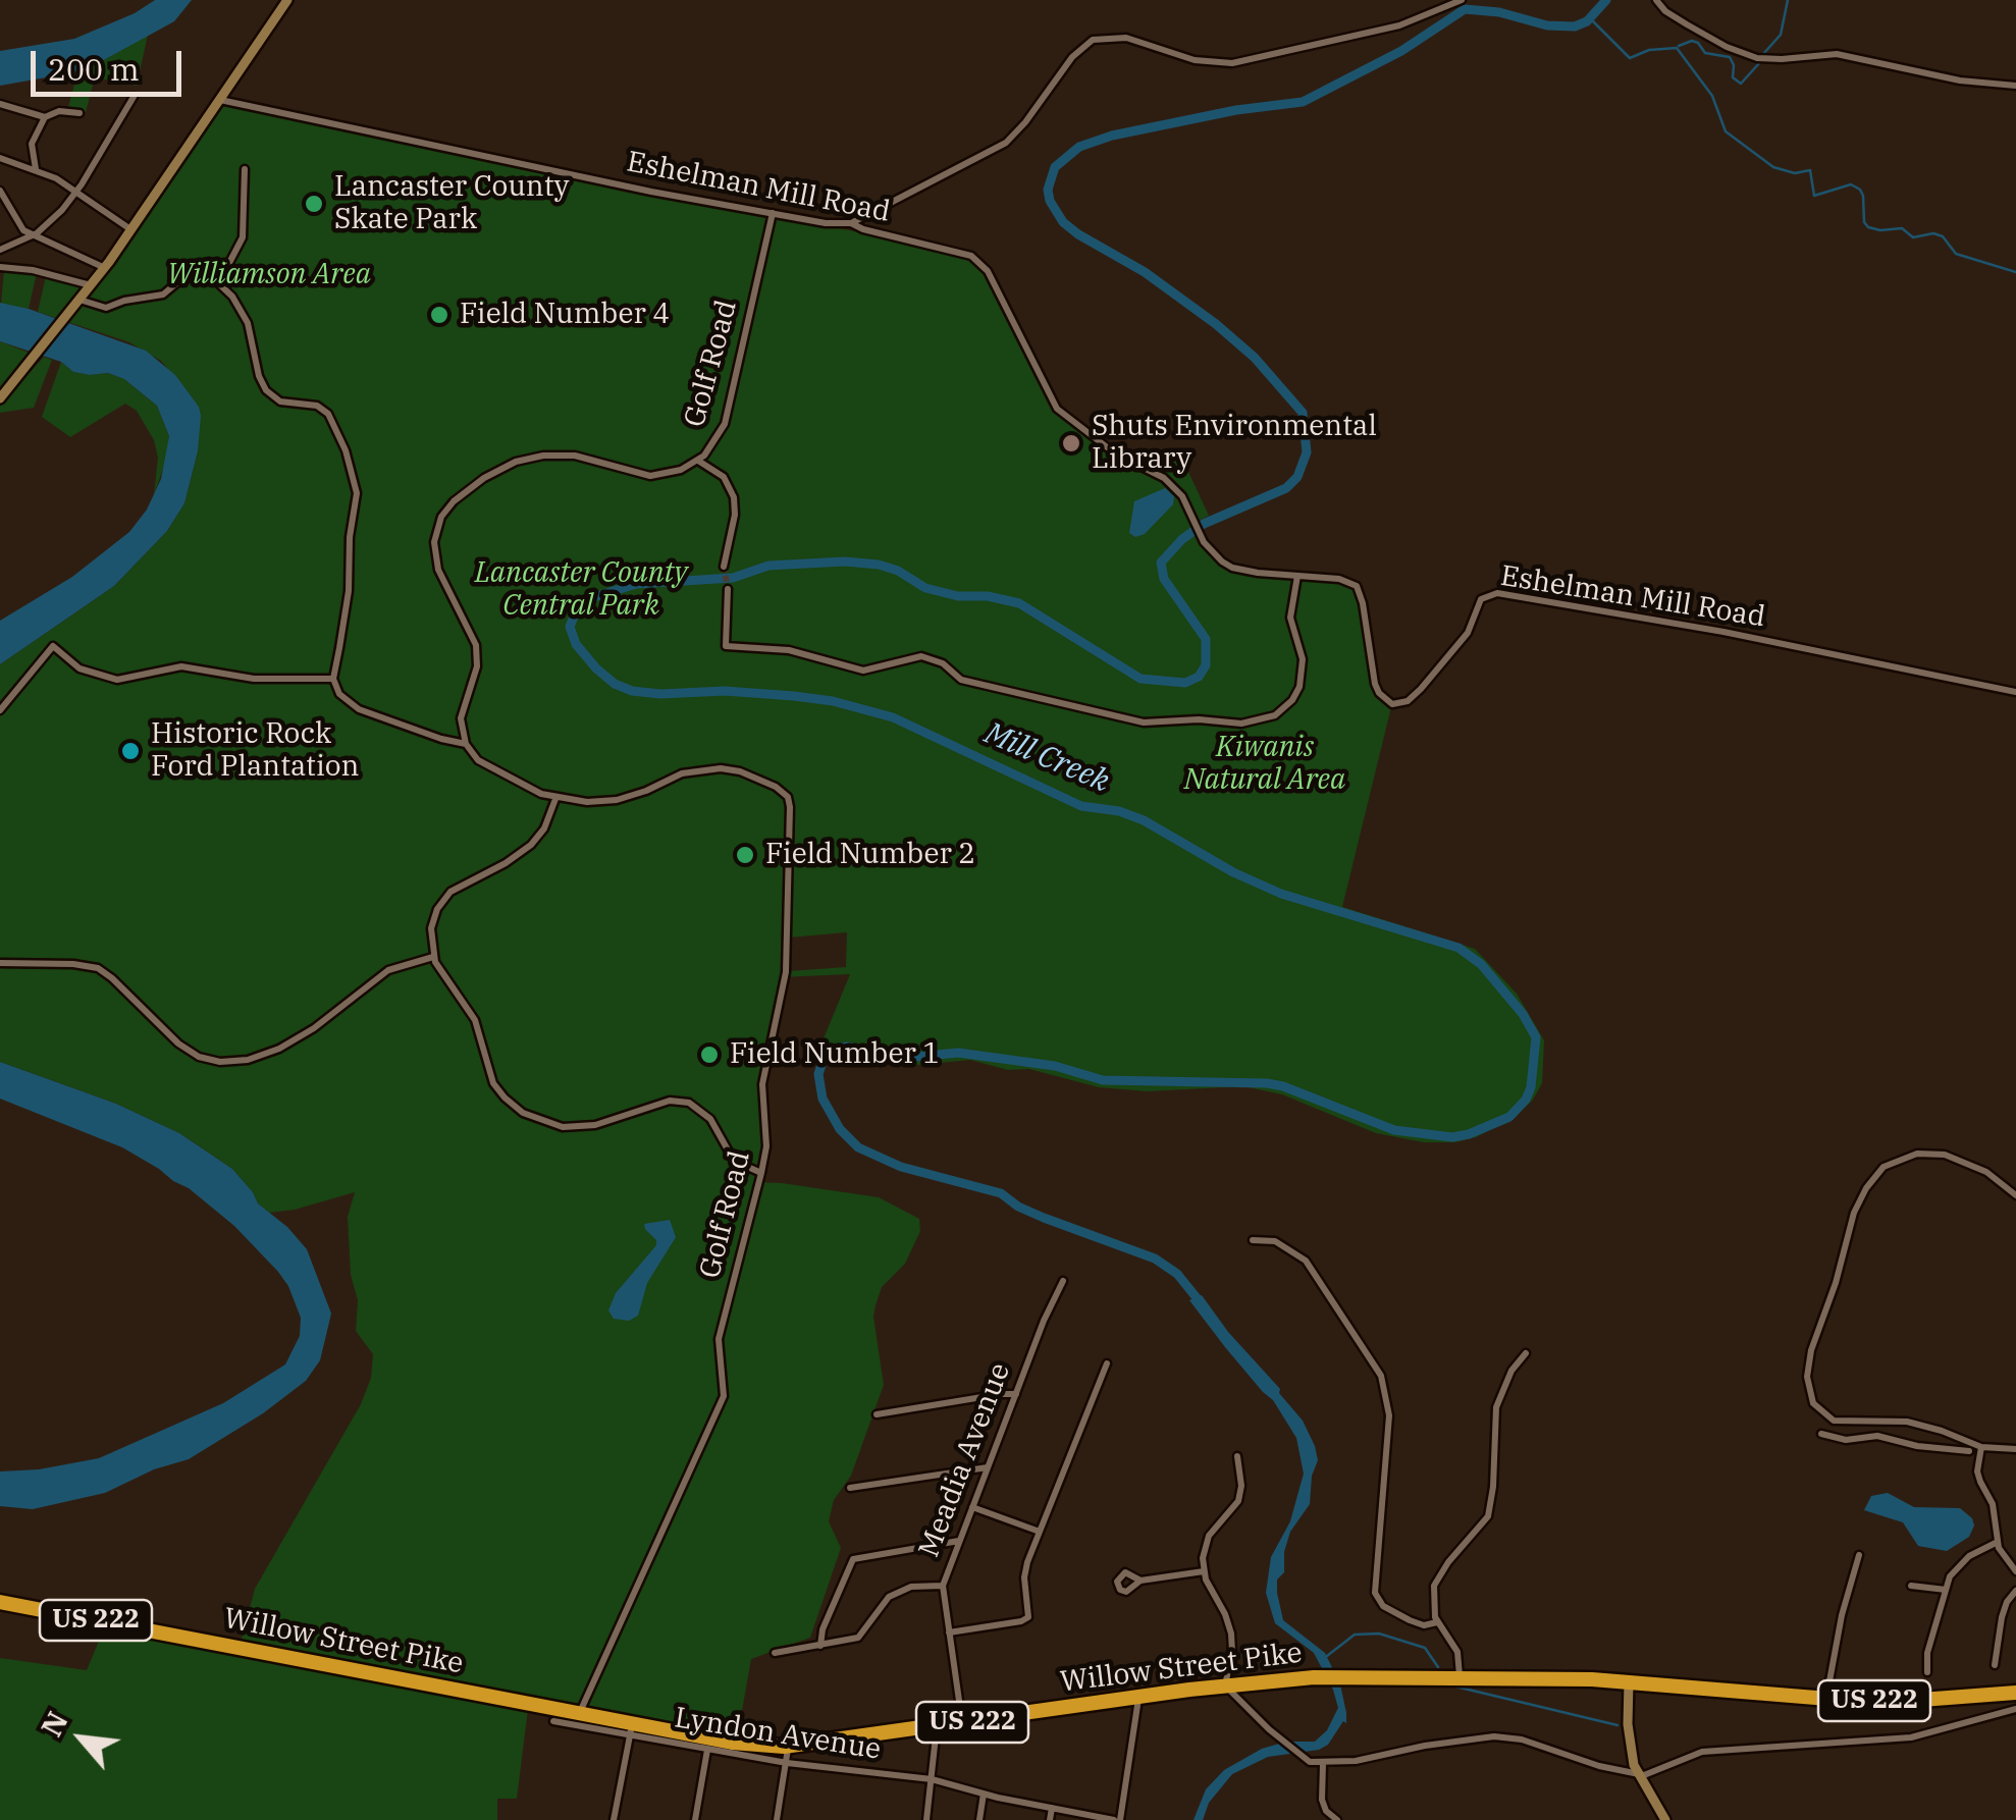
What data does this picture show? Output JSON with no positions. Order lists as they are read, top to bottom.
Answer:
{
  "streets": {
    "highway": ["US 222", "Willow Street Pike"],
    "street": [
      "Eshelman Mill Road",
      "Golf Road",
      "Meadia Avenue",
      "Lyndon Avenue"
    ]
  },
  "crossings": [
    ["Eshelman Mill Road", "Golf Road"],
    ["Golf Road", "Willow Street Pike"],
    ["Meadia Avenue", "Willow Street Pike"],
    ["Willow Street Pike", "Lyndon Avenue"]
  ],
  "water": ["Mill Creek"],
  "parks": ["Williamson Area", "Lancaster County Central Park", "Kiwanis Natural Area"],
  "places": [
    "Lancaster County Skate Park",
    "Field Number 4",
    "Shuts Environmental Library",
    "Historic Rock Ford Plantation",
    "Field Number 2",
    "Field Number 1"
  ],
  "scale_bar": "200 m",
  "north": "top left"
}
